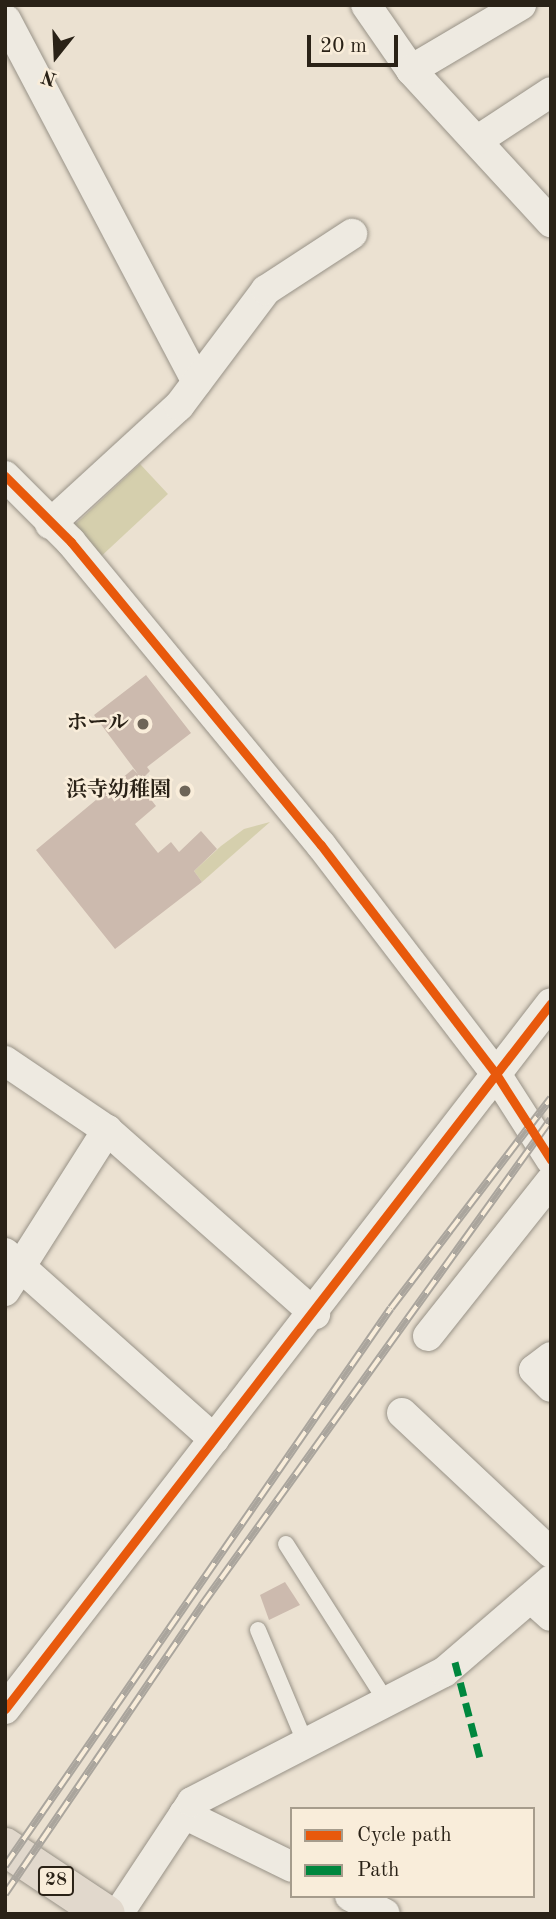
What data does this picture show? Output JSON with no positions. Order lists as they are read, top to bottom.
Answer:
{
  "streets": {
    "main road": ["28"]
  },
  "places": ["ホール", "浜寺幼稚園"],
  "legend": ["Cycle path", "Path"],
  "scale_bar": "20 m",
  "north": "bottom"
}
